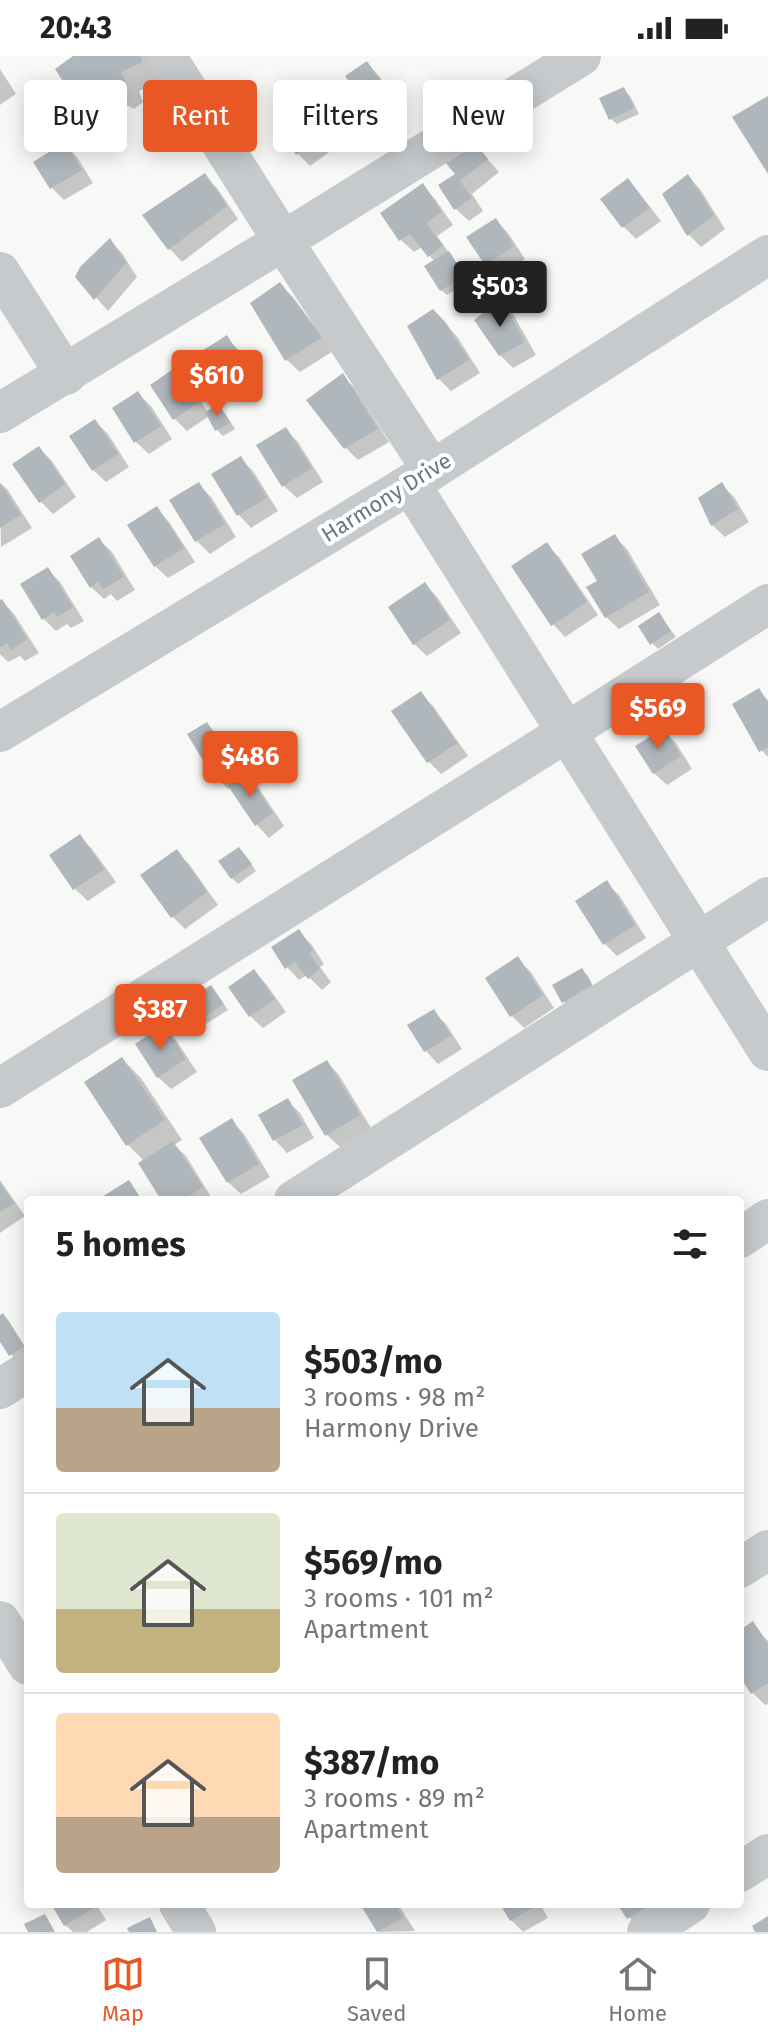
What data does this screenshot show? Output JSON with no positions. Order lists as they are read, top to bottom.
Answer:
{
  "streets": {
    "street": ["Harmony Drive"]
  },
  "page": {
    "status": "20:43",
    "chip": [
      "Buy",
      "Rent",
      "Filters",
      "New"
    ],
    "price": [
      "$503",
      "$610",
      "$569",
      "$486",
      "$387"
    ],
    "heading": "5 homes",
    "list": [
      {
        "name": "$503/mo",
        "note": "3 rooms · 98 m² · Harmony Drive"
      },
      {
        "name": "$569/mo",
        "note": "3 rooms · 101 m² · Apartment"
      },
      {
        "name": "$387/mo",
        "note": "3 rooms · 89 m² · Apartment"
      }
    ],
    "tabs": ["Map", "Saved", "Home"]
  }
}
